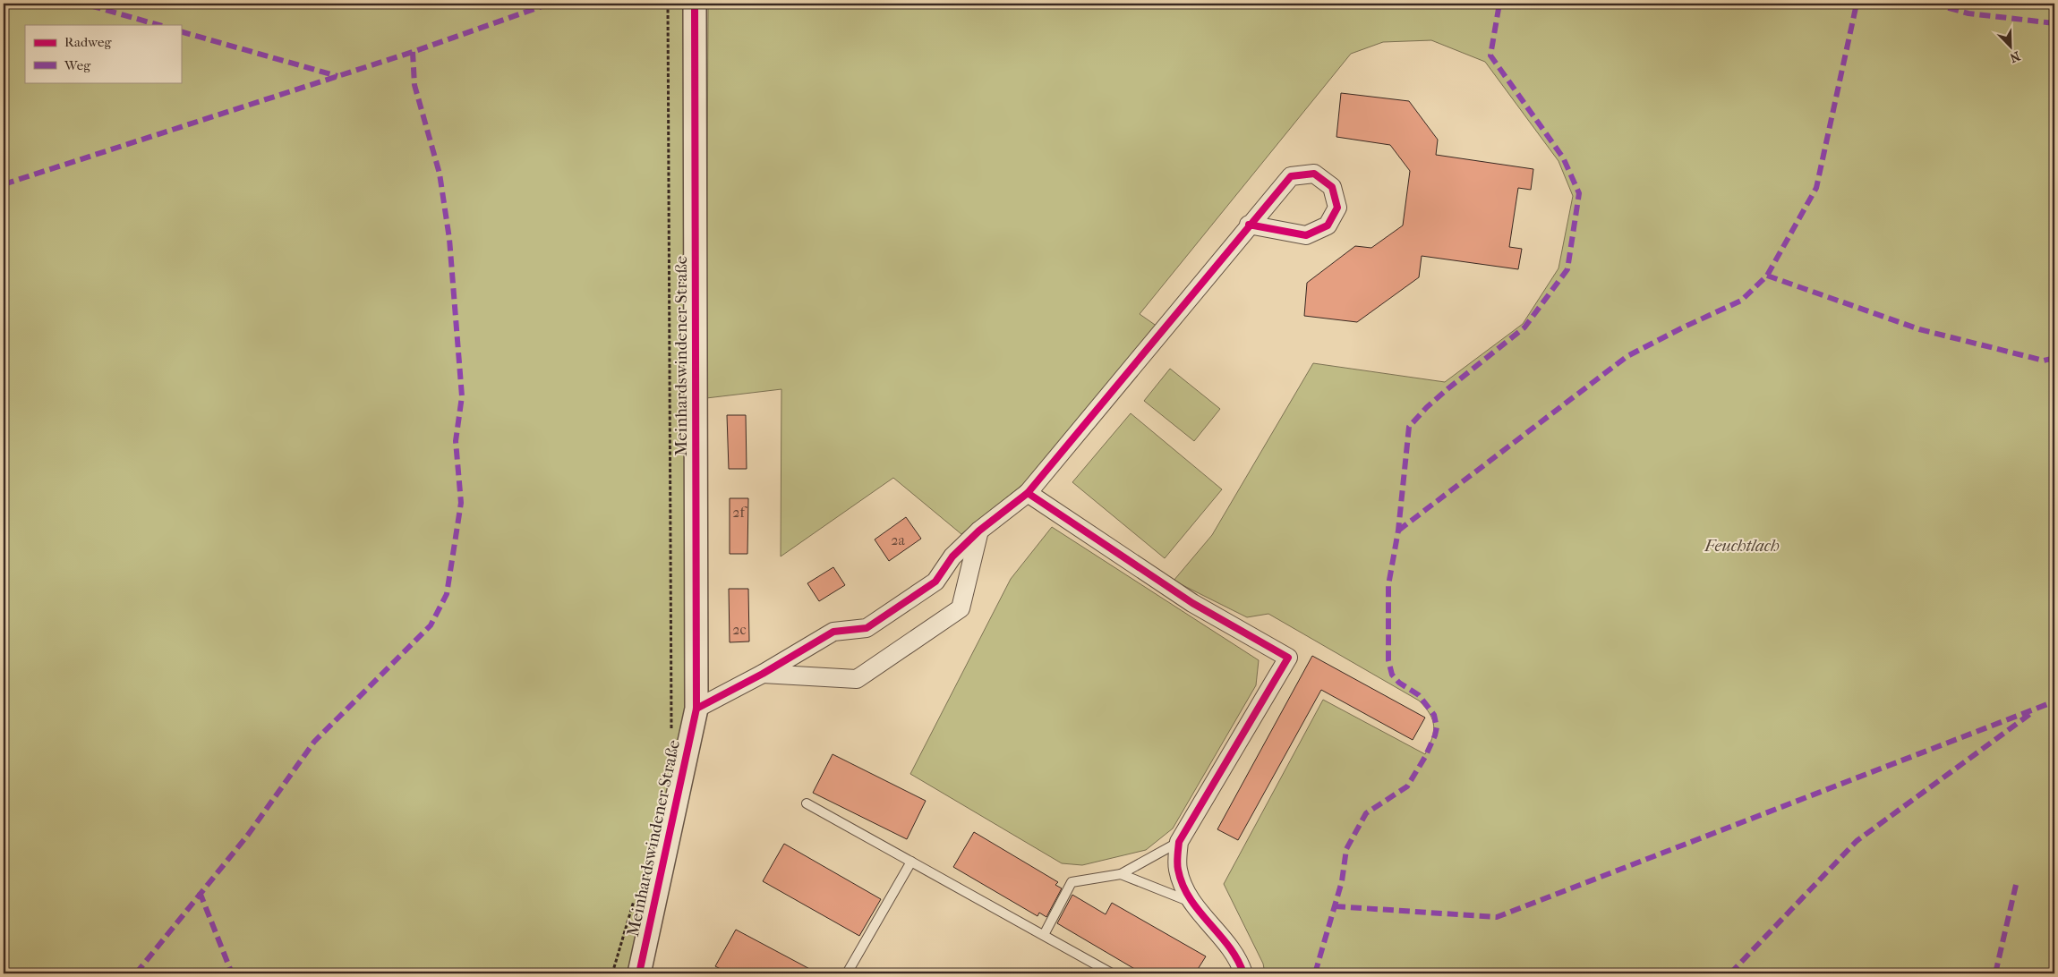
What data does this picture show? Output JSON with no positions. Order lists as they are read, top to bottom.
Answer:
{
  "streets": {
    "street": ["Meinhardswindener Straße"]
  },
  "parks": ["Feuchtlach"],
  "house_numbers": ["2f", "2a", "2c"],
  "legend": ["Radweg", "Weg"],
  "north": "bottom right"
}
